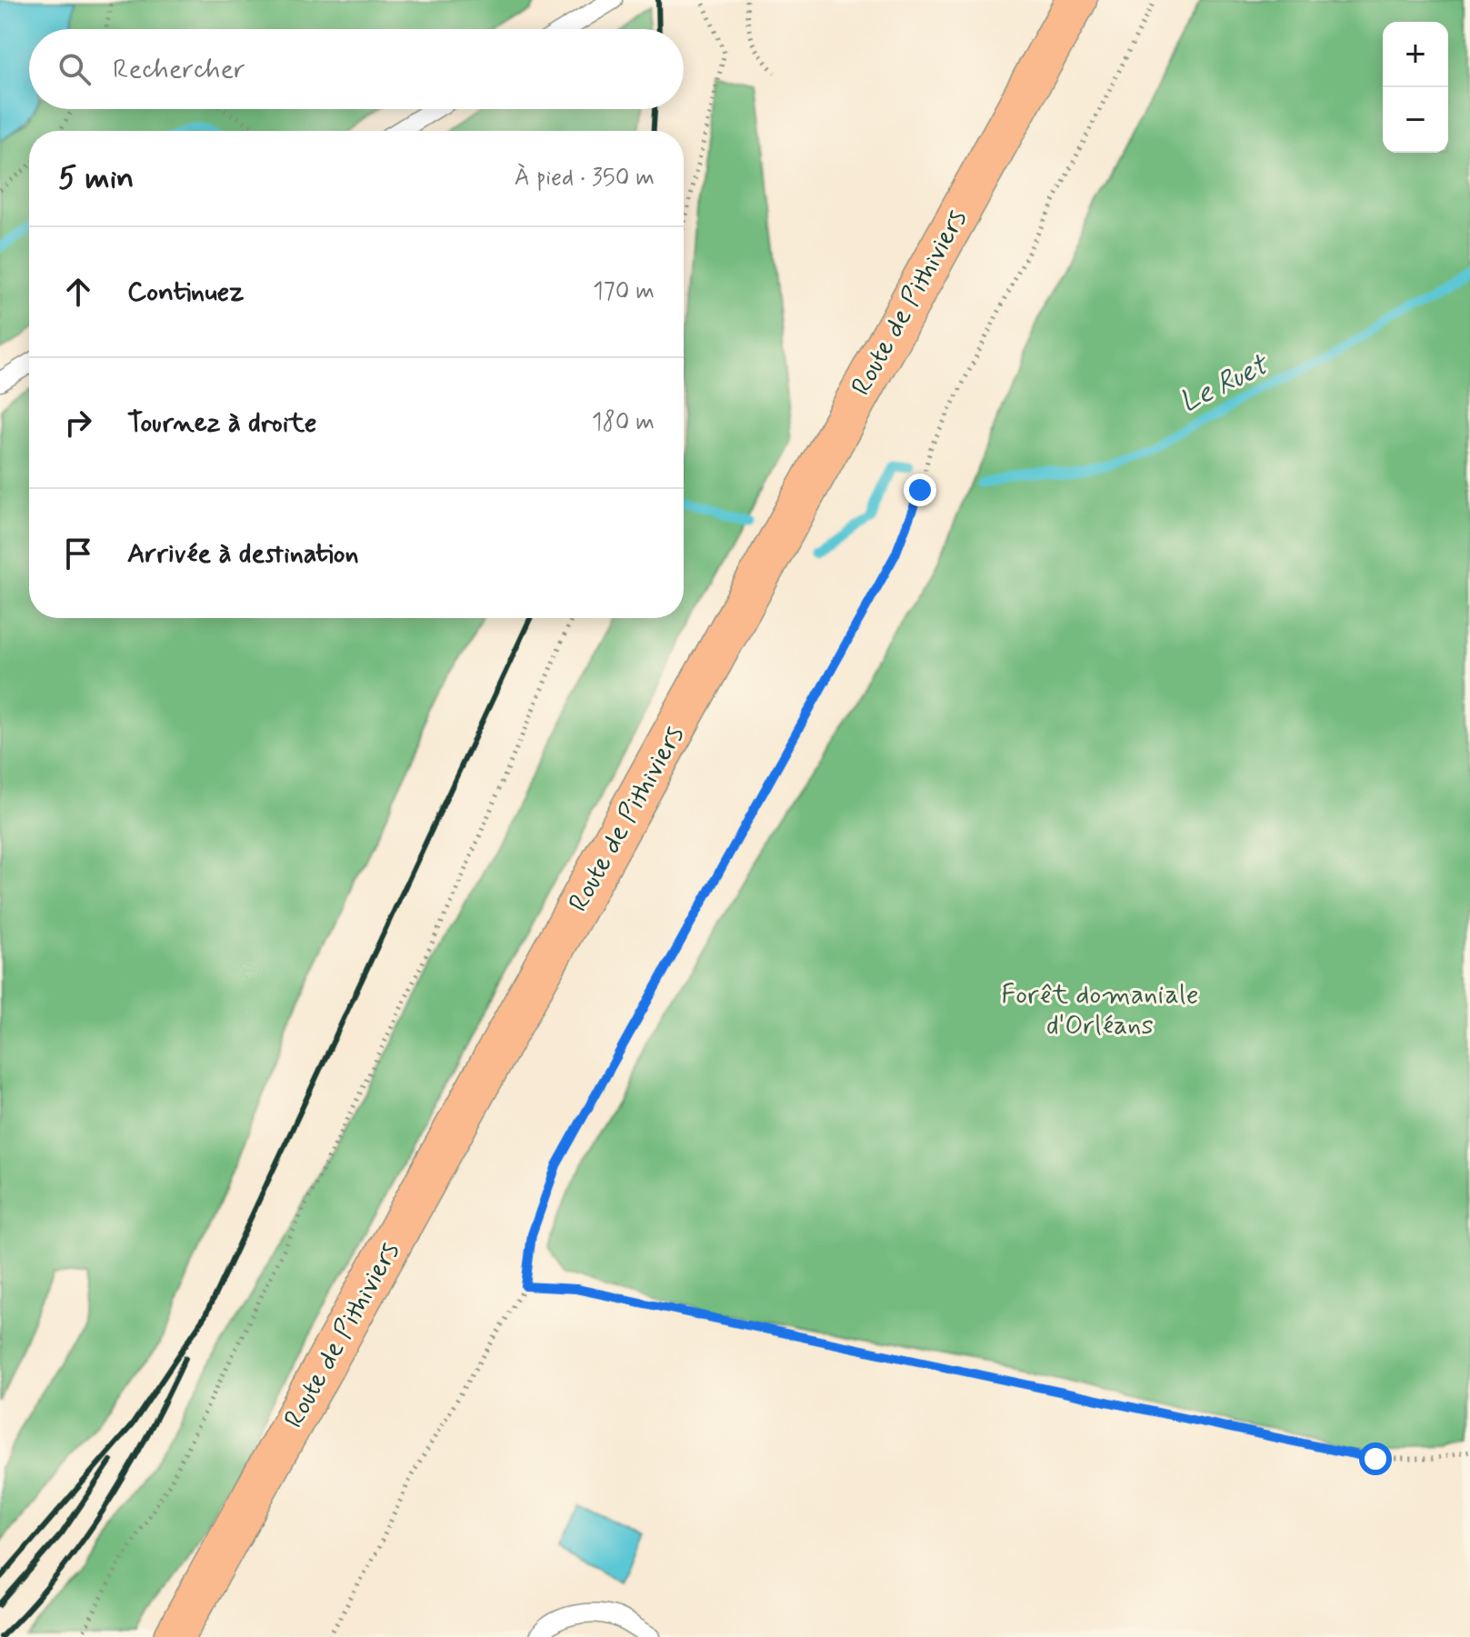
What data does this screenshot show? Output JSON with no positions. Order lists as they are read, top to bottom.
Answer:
{
  "streets": {
    "main road": ["Route de Pithiviers"]
  },
  "water": ["Le Ruet"],
  "parks": ["Forêt domaniale d'Orléans"],
  "page": {
    "map_buttons": ["+", "−"],
    "search": "Rechercher",
    "heading": ["5 min", "À pied · 350 m"],
    "list": [
      ["Continuez", "170 m"],
      ["Tournez à droite", "180 m"],
      "Arrivée à destination"
    ]
  }
}
